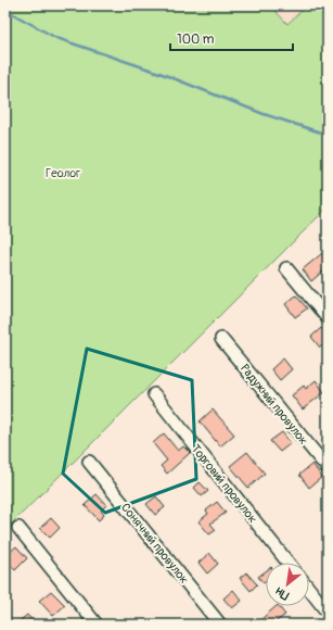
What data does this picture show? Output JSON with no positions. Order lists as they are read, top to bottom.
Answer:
{
  "streets": {
    "street": ["Радужний провулок", "Торговий провулок", "Сонячний провулок"]
  },
  "parks": ["Геолог"],
  "scale_bar": "100 m",
  "north": "bottom left"
}
